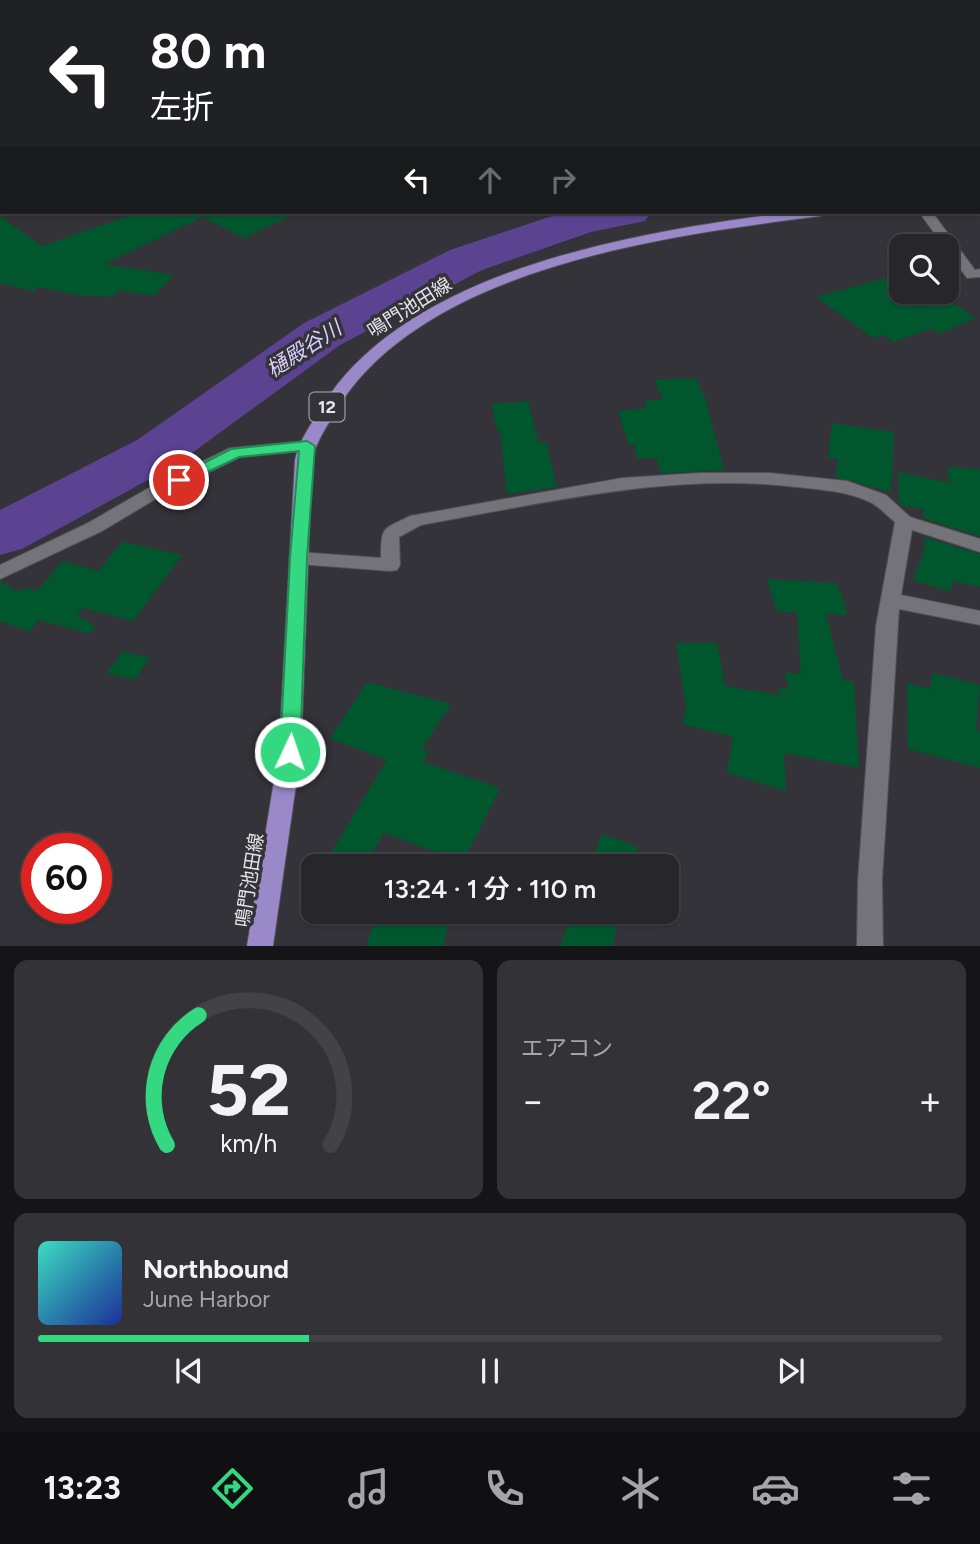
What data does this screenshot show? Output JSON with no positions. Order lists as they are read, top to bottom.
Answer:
{
  "streets": {
    "main road": ["鳴門池田線", "12"]
  },
  "water": ["樋殿谷川"],
  "page": {
    "turn": ["80 m", "左折"],
    "limit": "60",
    "trip": "13:24 · 1 分 · 110 m",
    "tile": "エアコン",
    "heat": ["−", "22°", "+"],
    "song": ["Northbound", "June Harbor"],
    "tabs": "13:23",
    "gauge": ["52", "km/h"]
  }
}
